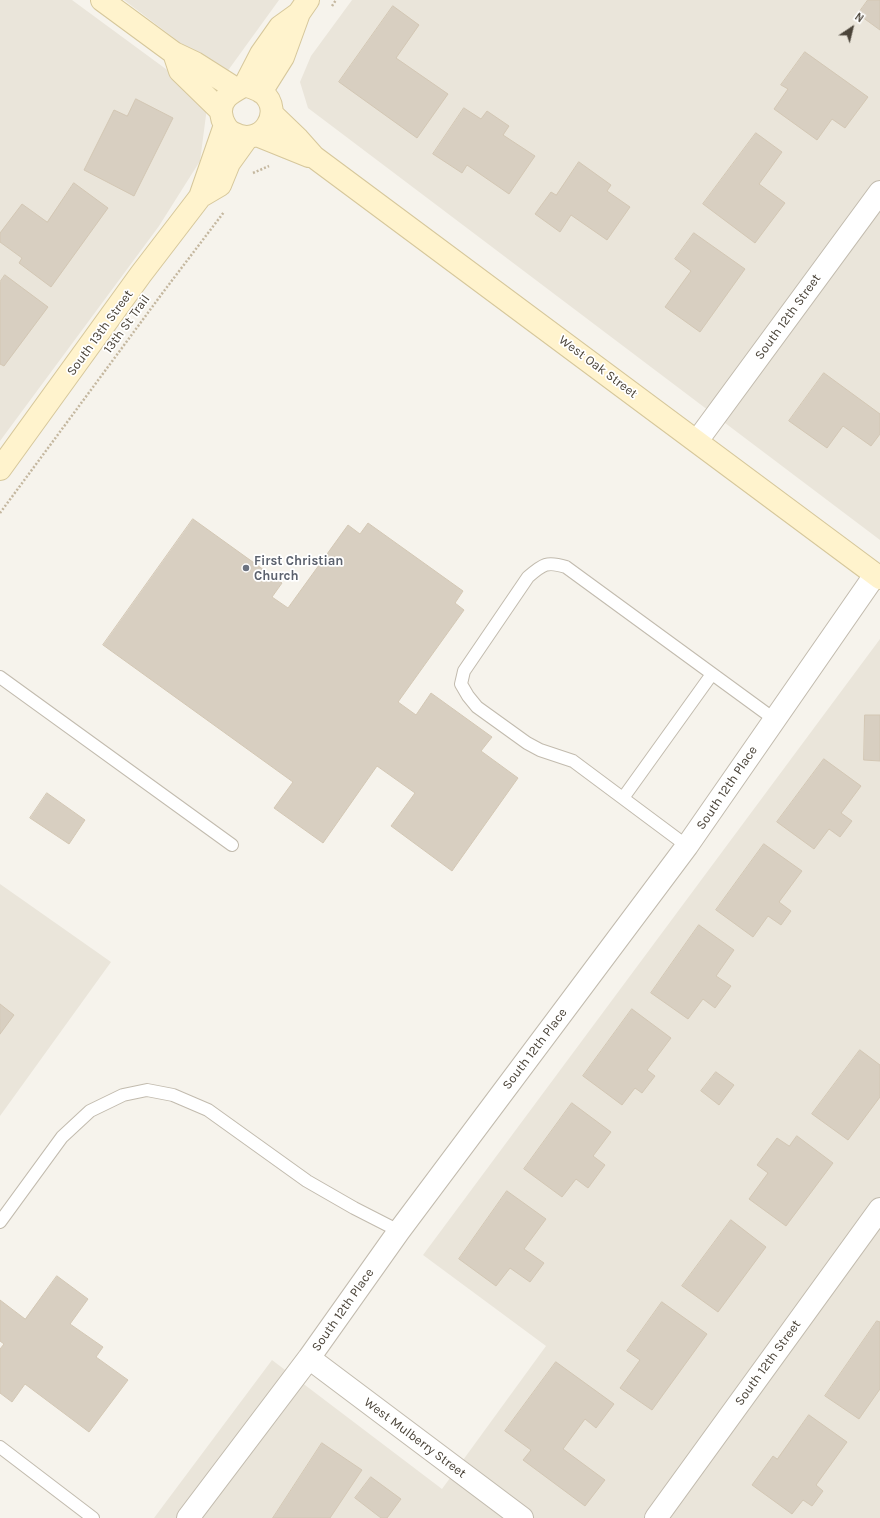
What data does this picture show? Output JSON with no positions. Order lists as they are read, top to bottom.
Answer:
{
  "streets": {
    "street": [
      "South 12th Street",
      "South 13th Street",
      "West Oak Street",
      "South 12th Place",
      "West Mulberry Street"
    ],
    "path": ["13th St Trail"]
  },
  "crossings": [
    ["South 12th Street", "West Oak Street"],
    ["South 13th Street", "West Oak Street"],
    ["West Oak Street", "South 12th Place"],
    ["South 12th Place", "West Mulberry Street"]
  ],
  "places": ["First Christian Church"],
  "north": "top right"
}
